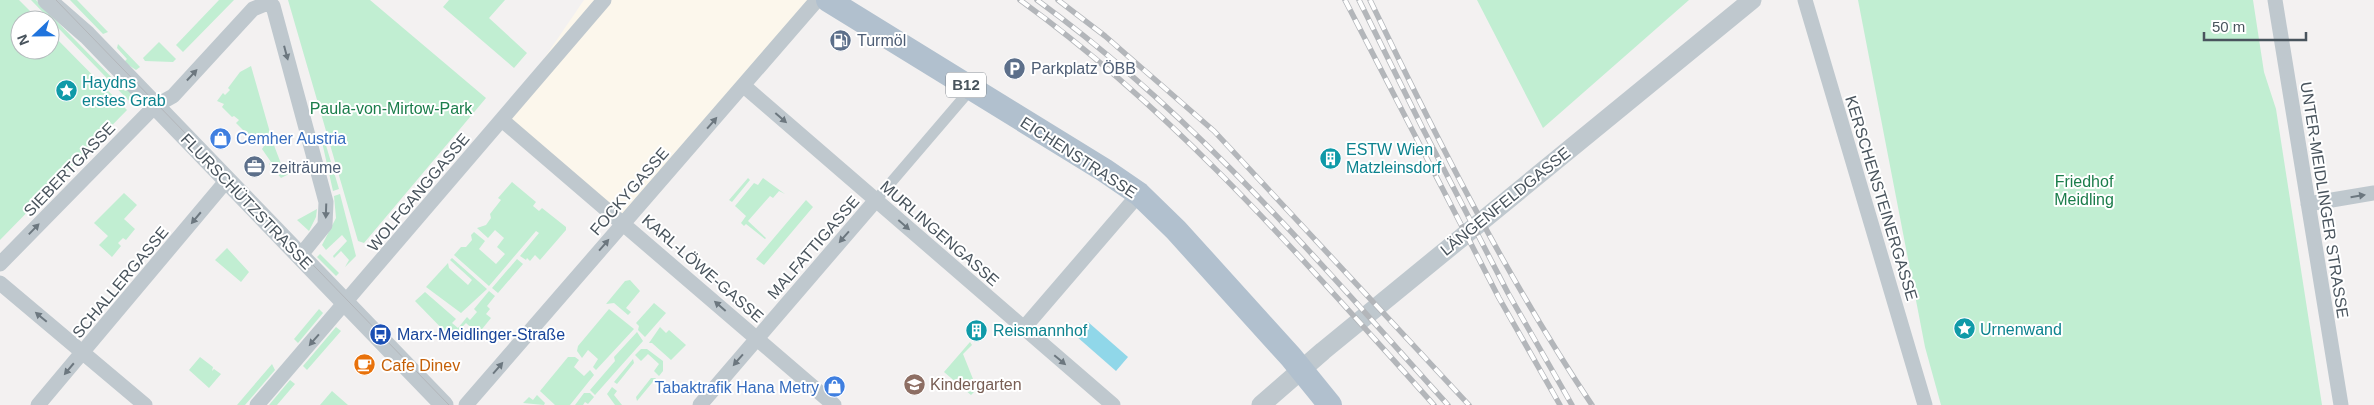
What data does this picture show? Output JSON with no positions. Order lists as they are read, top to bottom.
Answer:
{
  "streets": {
    "main road": ["B12", "EICHENSTRASSE"],
    "street": [
      "SIEBERTGASSE",
      "FOCKYGASSE",
      "WOLFGANGGASSE",
      "KERSCHENSTEINERGASSE",
      "UNTER-MEIDLINGER STRASSE",
      "FLURSCHÜTZSTRASSE",
      "LÄNGENFELDGASSE",
      "MURLINGENGASSE",
      "MALFATTIGASSE",
      "KARL-LÖWE-GASSE",
      "SCHALLERGASSE"
    ]
  },
  "crossings": [
    ["EICHENSTRASSE", "LÄNGENFELDGASSE"],
    ["EICHENSTRASSE", "MALFATTIGASSE"],
    ["SIEBERTGASSE", "FLURSCHÜTZSTRASSE"],
    ["FOCKYGASSE", "MURLINGENGASSE"],
    ["FOCKYGASSE", "KARL-LÖWE-GASSE"],
    ["WOLFGANGGASSE", "FLURSCHÜTZSTRASSE"],
    ["WOLFGANGGASSE", "KARL-LÖWE-GASSE"],
    ["FLURSCHÜTZSTRASSE", "SCHALLERGASSE"],
    ["MURLINGENGASSE", "MALFATTIGASSE"],
    ["MALFATTIGASSE", "KARL-LÖWE-GASSE"]
  ],
  "one_way": [
    "FOCKYGASSE",
    "MURLINGENGASSE",
    "MALFATTIGASSE",
    "KARL-LÖWE-GASSE",
    "SCHALLERGASSE"
  ],
  "parks": ["Paula-von-Mirtow-Park", "Friedhof Meidling"],
  "places": {
    "fuel station": ["Turmöl"],
    "parking": ["Parkplatz ÖBB"],
    "place": ["Haydns erstes Grab", "Urnenwand"],
    "shop": ["Cemher Austria", "Tabaktrafik Hana Metry"],
    "building": ["ESTW Wien Matzleinsdorf", "Reismannhof"],
    "office": ["zeiträume"],
    "bus stop": ["Marx-Meidlinger-Straße"],
    "cafe": ["Cafe Dinev"],
    "school or university": ["Kindergarten"]
  },
  "scale_bar": "50 m",
  "north": "left"
}
